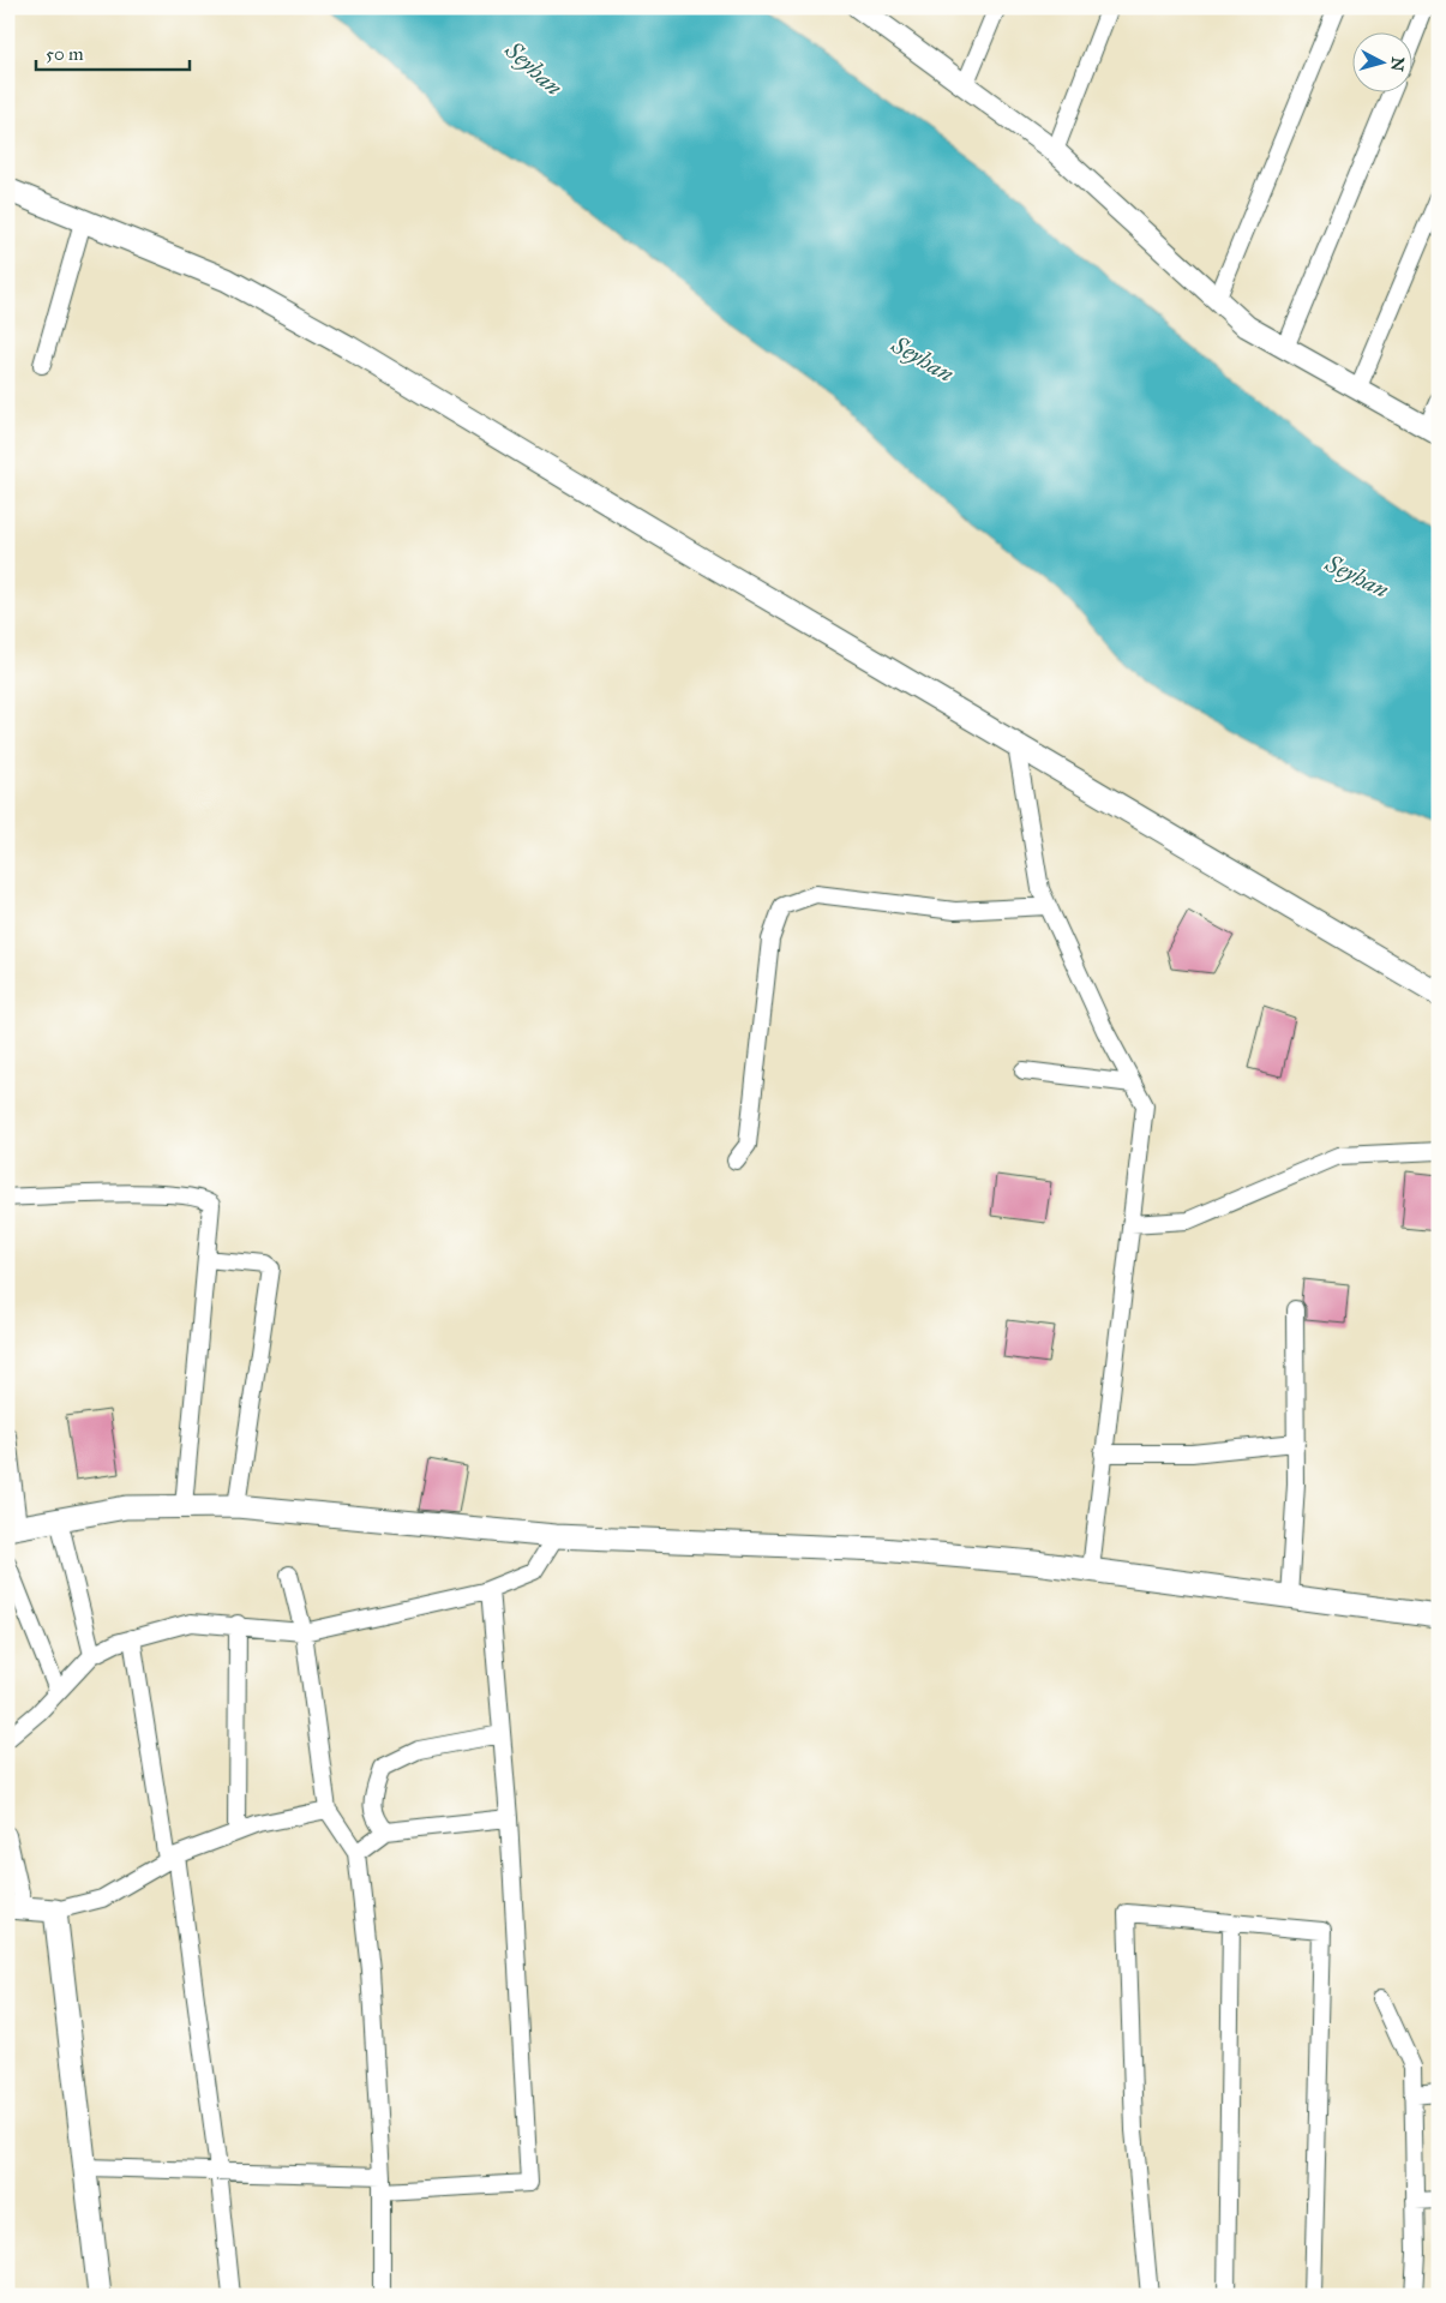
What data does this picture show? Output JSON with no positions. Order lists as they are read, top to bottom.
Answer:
{
  "water": ["Seyhan"],
  "scale_bar": "50 m",
  "north": "right"
}
